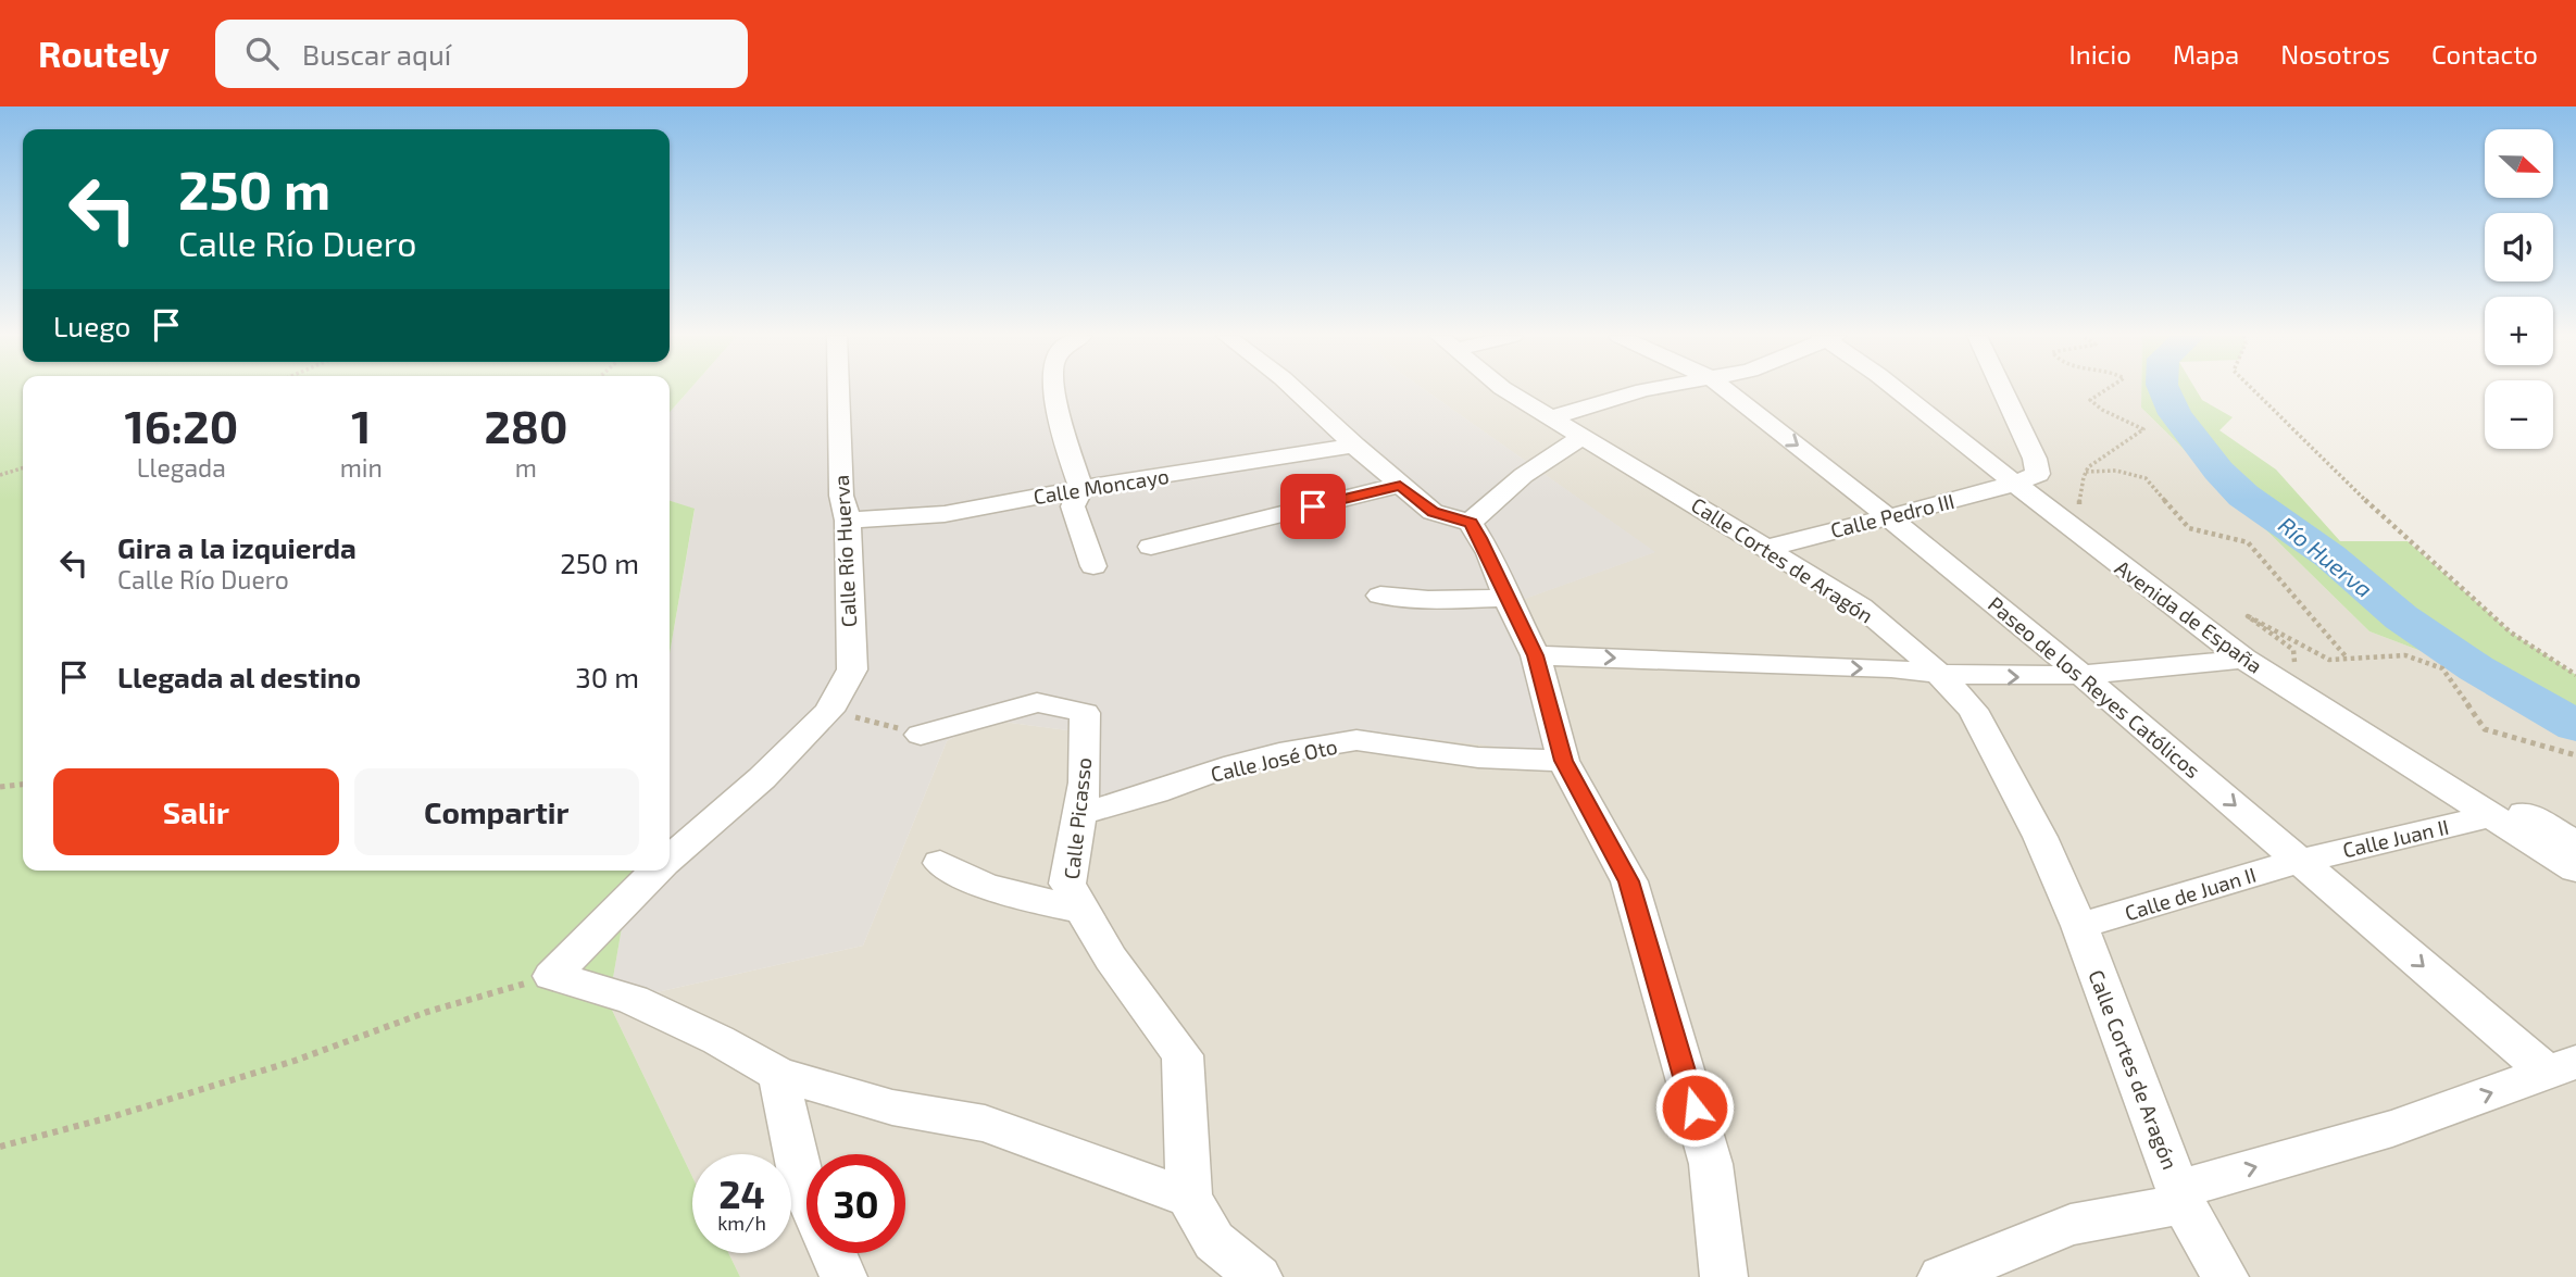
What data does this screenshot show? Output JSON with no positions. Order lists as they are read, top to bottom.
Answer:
{
  "streets": {
    "street": [
      "Calle Moncayo",
      "Calle Pedro III",
      "Calle Río Huerva",
      "Calle Cortes de Aragón",
      "Avenida de España",
      "Paseo de los Reyes Católicos",
      "Calle José Oto",
      "Calle Picasso",
      "Calle Juan II",
      "Calle de Juan II"
    ]
  },
  "crossings": [
    ["Calle Moncayo", "Calle Río Huerva"],
    ["Calle Pedro III", "Calle Cortes de Aragón"],
    ["Calle Pedro III", "Avenida de España"],
    ["Calle Pedro III", "Paseo de los Reyes Católicos"],
    ["Calle Cortes de Aragón", "Calle de Juan II"],
    ["Avenida de España", "Calle Juan II"],
    ["Paseo de los Reyes Católicos", "Calle Juan II"],
    ["Paseo de los Reyes Católicos", "Calle de Juan II"],
    ["Calle José Oto", "Calle Picasso"],
    ["Calle Juan II", "Calle de Juan II"]
  ],
  "water": ["Río Huerva"],
  "north": "right",
  "page": {
    "header": "Routely",
    "search": "Buscar aquí",
    "nav": [
      "Inicio",
      "Mapa",
      "Nosotros",
      "Contacto"
    ],
    "map_buttons": ["+", "−"],
    "turn": ["250 m", "Calle Río Duero"],
    "then": "Luego",
    "eta": [
      "16:20",
      "Llegada",
      "1",
      "min",
      "280",
      "m"
    ],
    "list": [
      {
        "name": "Gira a la izquierda",
        "note": "Calle Río Duero",
        "value": "250 m"
      },
      {
        "name": "Llegada al destino",
        "value": "30 m"
      }
    ],
    "buttons": ["Salir", "Compartir"],
    "speed": "24 km/h",
    "limit": "30"
  }
}
